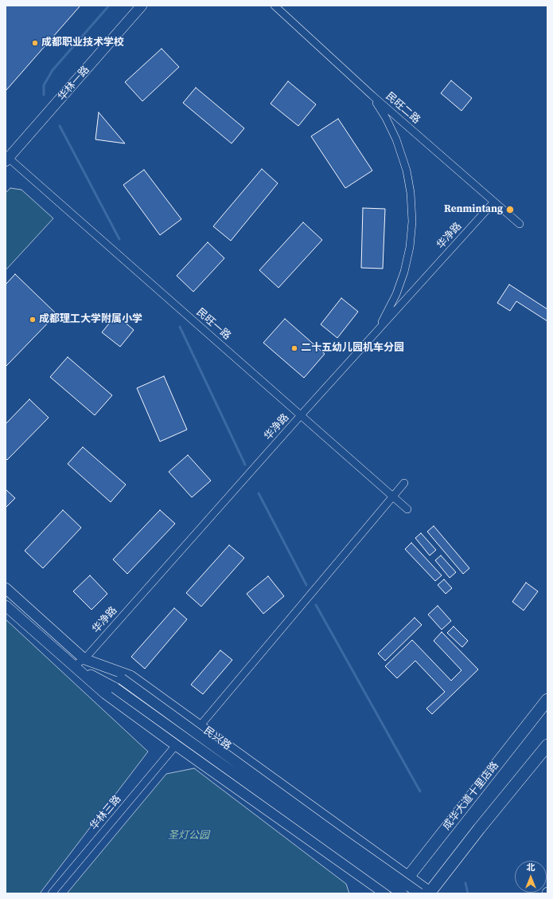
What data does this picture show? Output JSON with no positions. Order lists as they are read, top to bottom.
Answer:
{
  "streets": {
    "main road": ["华林一路", "民兴路", "成华大道十里店路"],
    "street": [
      "民旺二路",
      "华净路",
      "民旺一路",
      "华林三路"
    ]
  },
  "crossings": [
    ["华林一路", "民旺一路"],
    ["民旺二路", "华净路"],
    ["华净路", "民旺一路"],
    ["华净路", "民兴路"],
    ["民兴路", "成华大道十里店路"]
  ],
  "parks": ["圣灯公园"],
  "places": [
    "成都职业技术学校",
    "Renmintang",
    "成都理工大学附属小学",
    "二十五幼儿园机车分园"
  ],
  "north": "top"
}
